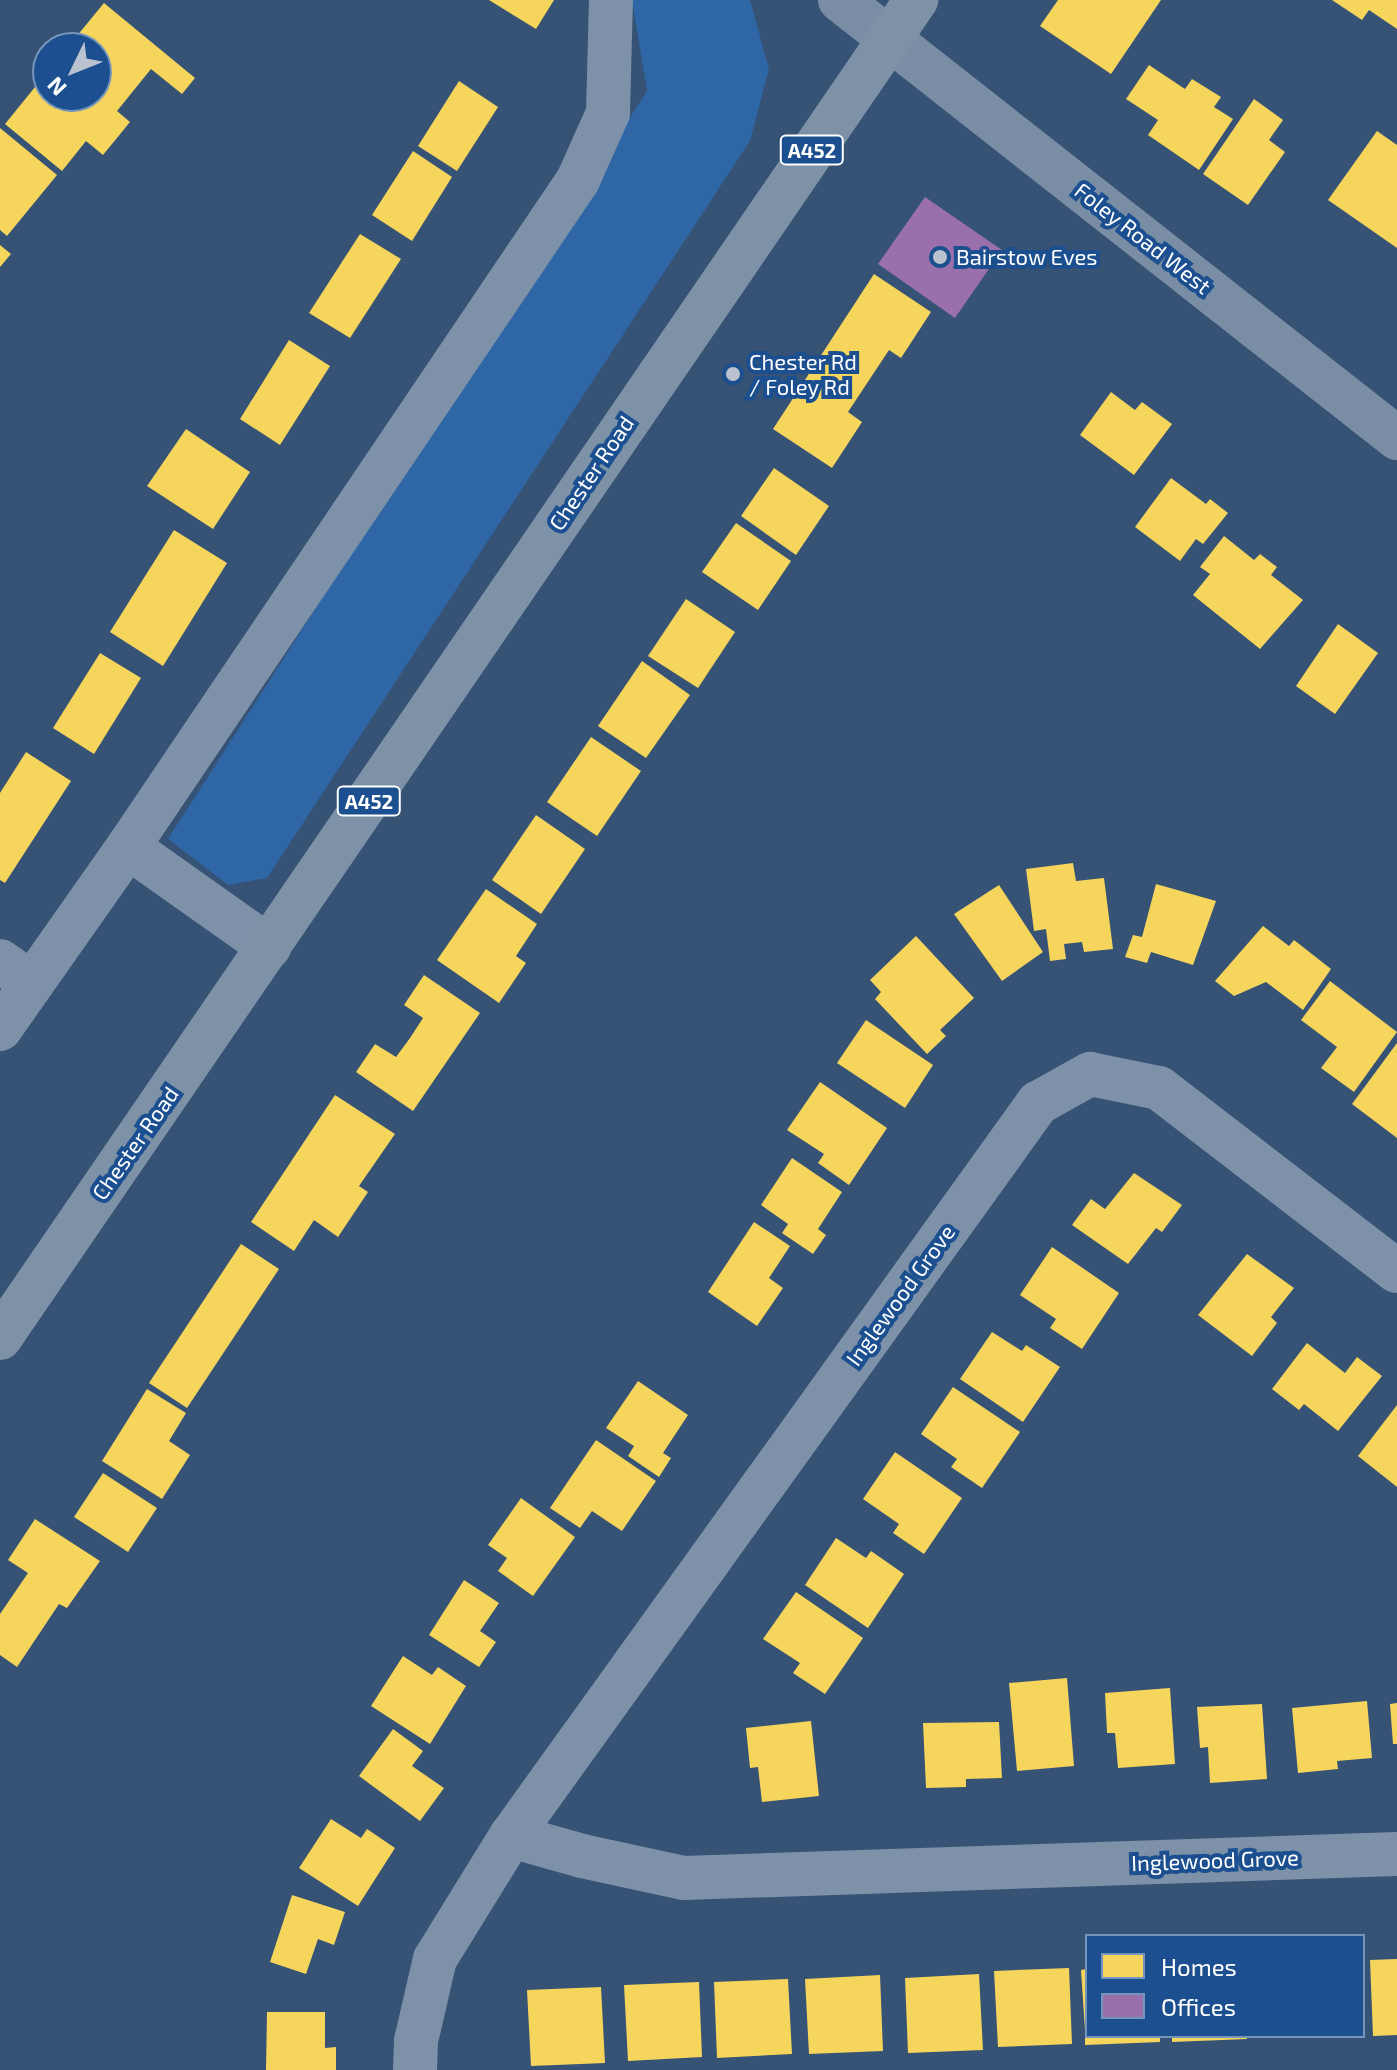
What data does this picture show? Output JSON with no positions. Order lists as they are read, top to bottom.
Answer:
{
  "streets": {
    "highway": ["A452", "Chester Road"],
    "main road": ["Foley Road West"],
    "street": ["Inglewood Grove"]
  },
  "crossings": [
    ["Foley Road West", "Chester Road"]
  ],
  "places": ["Bairstow Eves", "Chester Rd / Foley Rd"],
  "legend": ["Homes", "Offices"],
  "north": "bottom left"
}
